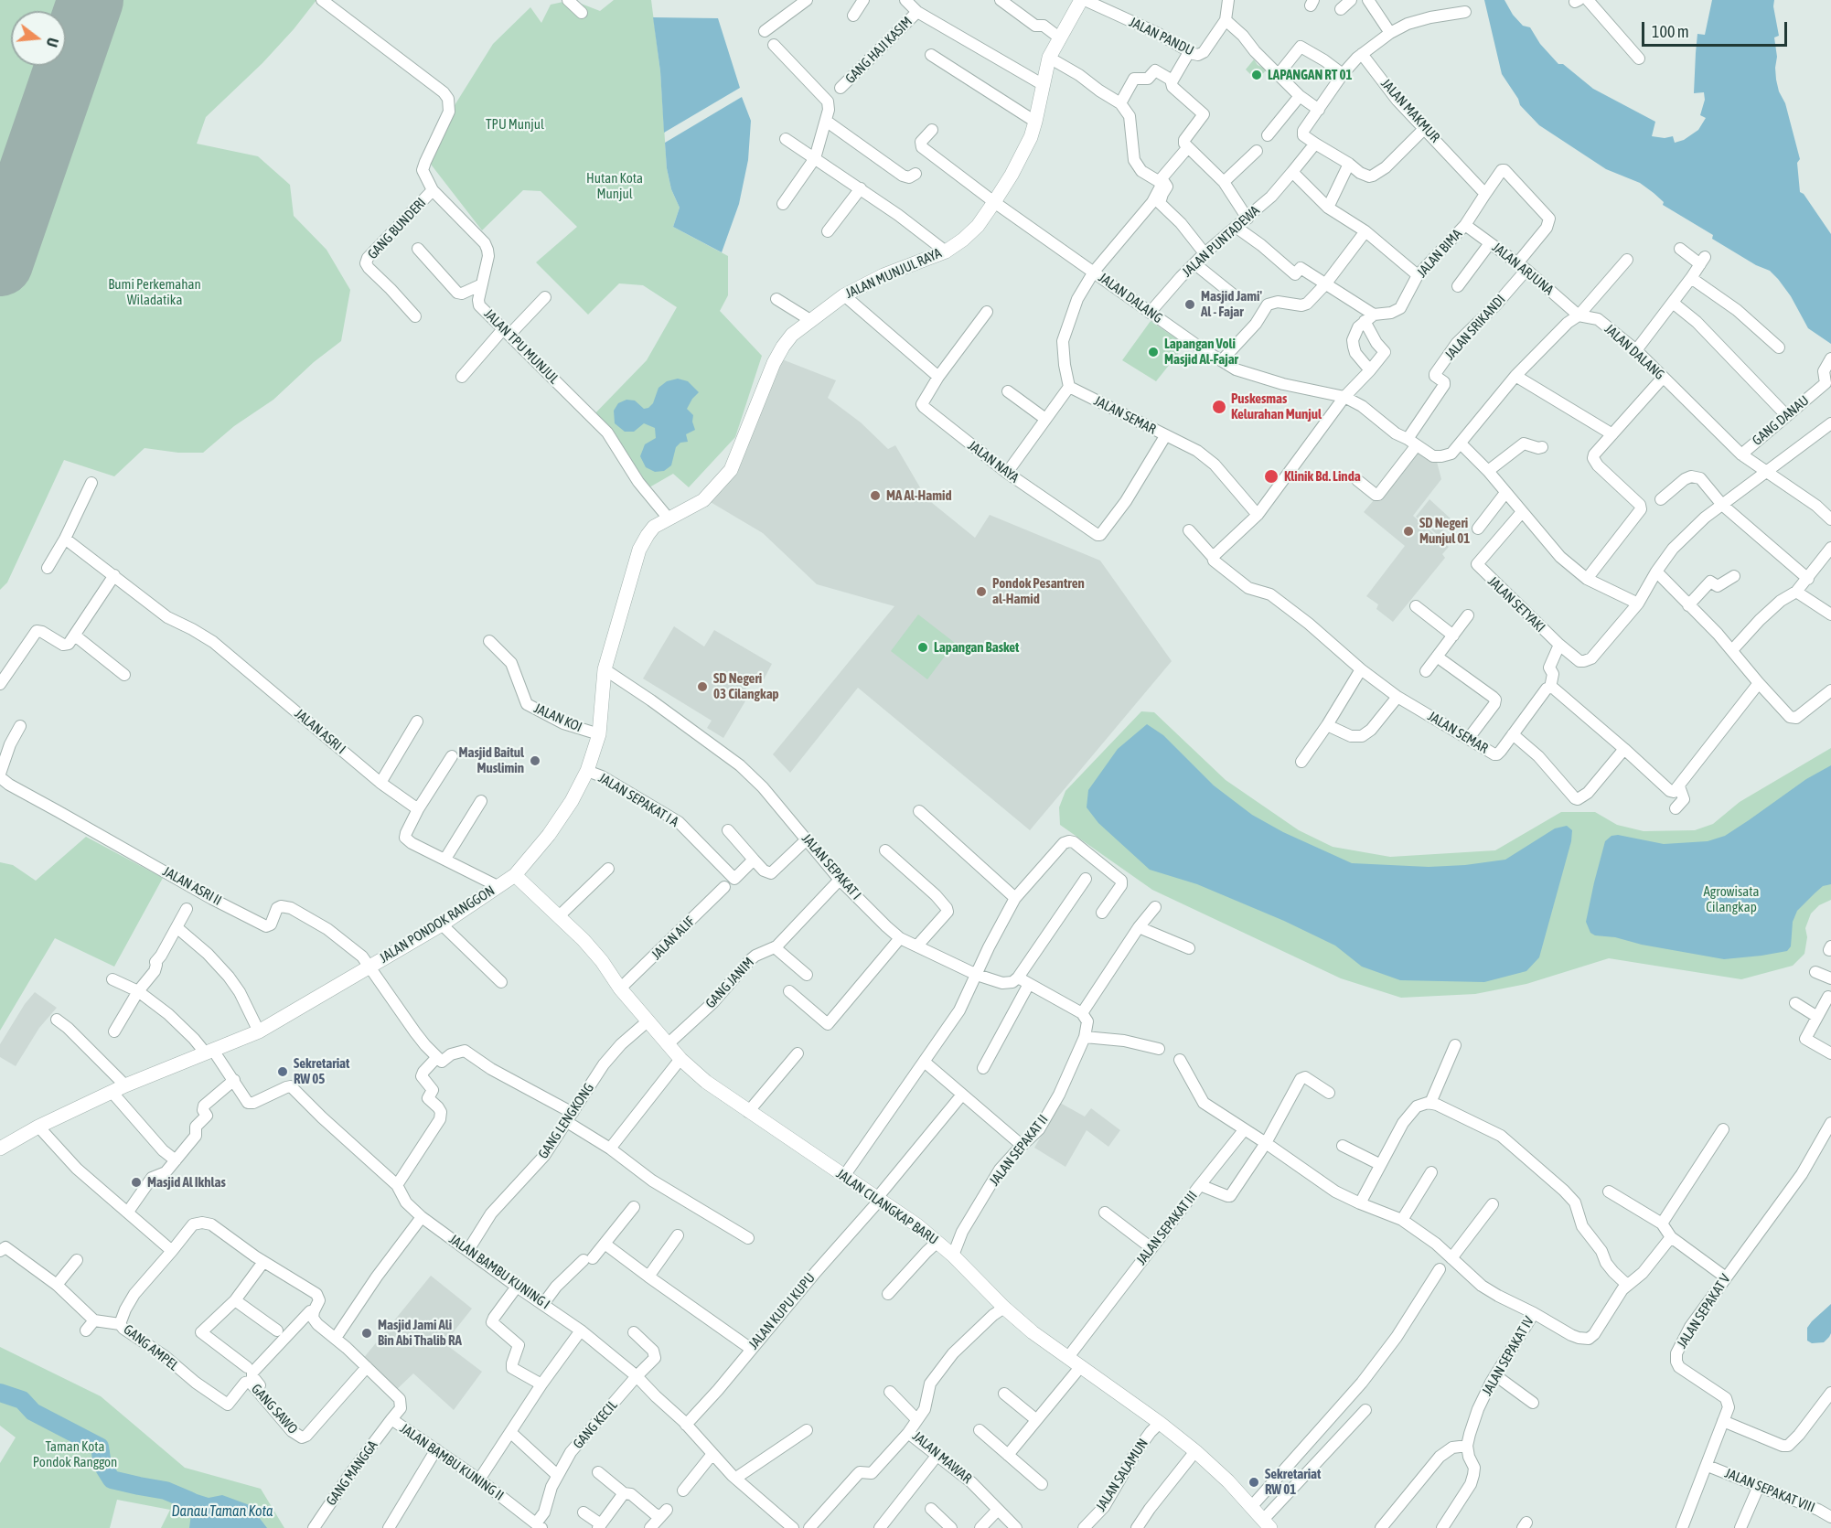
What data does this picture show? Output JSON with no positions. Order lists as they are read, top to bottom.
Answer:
{
  "streets": {
    "street": [
      "JALAN PANDU",
      "GANG HAJI KASIM",
      "JALAN MAKMUR",
      "GANG BUNDERI",
      "JALAN PUNTADEWA",
      "JALAN BIMA",
      "JALAN ARJUNA",
      "JALAN MUNJUL RAYA",
      "JALAN DALANG",
      "JALAN SRIKANDI",
      "JALAN TPU MUNJUL",
      "JALAN SEMAR",
      "GANG DANAU",
      "JALAN NAYA",
      "JALAN SETYAKI",
      "JALAN KOI",
      "JALAN ASRI I",
      "JALAN SEPAKAT I A",
      "JALAN SEPAKAT I",
      "JALAN ASRI II",
      "JALAN PONDOK RANGGON",
      "JALAN ALIF",
      "GANG JANIM",
      "GANG LENGKONG",
      "JALAN SEPAKAT II",
      "JALAN CILANGKAP BARU",
      "JALAN SEPAKAT III",
      "JALAN BAMBU KUNING I",
      "JALAN KUPU KUPU",
      "JALAN SEPAKAT V",
      "GANG AMPEL",
      "JALAN SEPAKAT IV",
      "GANG SAWO",
      "GANG KECIL",
      "JALAN MAWAR",
      "JALAN BAMBU KUNING II",
      "GANG MANGGA",
      "JALAN SALAMUN",
      "JALAN SEPAKAT VIII"
    ]
  },
  "crossings": [
    ["JALAN PANDU", "JALAN MUNJUL RAYA"],
    ["GANG BUNDERI", "JALAN TPU MUNJUL"],
    ["JALAN PUNTADEWA", "JALAN DALANG"],
    ["JALAN BIMA", "JALAN ARJUNA"],
    ["JALAN ARJUNA", "JALAN DALANG"],
    ["JALAN ARJUNA", "JALAN SRIKANDI"],
    ["JALAN MUNJUL RAYA", "JALAN DALANG"],
    ["JALAN MUNJUL RAYA", "JALAN TPU MUNJUL"],
    ["JALAN MUNJUL RAYA", "JALAN PONDOK RANGGON"],
    ["JALAN DALANG", "JALAN SRIKANDI"],
    ["JALAN DALANG", "GANG DANAU"],
    ["JALAN TPU MUNJUL", "JALAN PONDOK RANGGON"],
    ["JALAN SEMAR", "JALAN NAYA"],
    ["JALAN KOI", "JALAN PONDOK RANGGON"],
    ["JALAN SEPAKAT I A", "JALAN PONDOK RANGGON"],
    ["JALAN SEPAKAT I", "JALAN PONDOK RANGGON"],
    ["JALAN SEPAKAT I", "GANG JANIM"],
    ["JALAN ASRI II", "JALAN PONDOK RANGGON"],
    ["JALAN PONDOK RANGGON", "JALAN CILANGKAP BARU"],
    ["JALAN PONDOK RANGGON", "JALAN BAMBU KUNING I"],
    ["JALAN ALIF", "JALAN CILANGKAP BARU"],
    ["GANG JANIM", "JALAN CILANGKAP BARU"],
    ["GANG LENGKONG", "JALAN CILANGKAP BARU"],
    ["GANG LENGKONG", "JALAN BAMBU KUNING I"],
    ["JALAN SEPAKAT II", "JALAN CILANGKAP BARU"],
    ["JALAN CILANGKAP BARU", "JALAN SEPAKAT III"],
    ["JALAN CILANGKAP BARU", "JALAN KUPU KUPU"],
    ["JALAN CILANGKAP BARU", "JALAN MAWAR"],
    ["JALAN CILANGKAP BARU", "JALAN SALAMUN"],
    ["JALAN BAMBU KUNING I", "JALAN KUPU KUPU"],
    ["JALAN BAMBU KUNING I", "GANG KECIL"],
    ["JALAN SEPAKAT V", "JALAN SEPAKAT VIII"],
    ["GANG AMPEL", "GANG SAWO"],
    ["GANG AMPEL", "JALAN BAMBU KUNING II"],
    ["GANG SAWO", "JALAN BAMBU KUNING II"],
    ["GANG KECIL", "JALAN BAMBU KUNING II"],
    ["JALAN BAMBU KUNING II", "GANG MANGGA"]
  ],
  "water": ["Danau Taman Kota"],
  "parks": [
    "TPU Munjul",
    "Hutan Kota Munjul",
    "Bumi Perkemahan Wiladatika",
    "Agrowisata Cilangkap",
    "Taman Kota Pondok Ranggon"
  ],
  "places": [
    "LAPANGAN RT 01",
    "Masjid Jami' Al - Fajar",
    "Lapangan Voli Masjid Al-Fajar",
    "Puskesmas Kelurahan Munjul",
    "Klinik Bd. Linda",
    "MA Al-Hamid",
    "SD Negeri Munjul 01",
    "Pondok Pesantren al-Hamid",
    "Lapangan Basket",
    "SD Negeri 03 Cilangkap",
    "Masjid Baitul Muslimin",
    "Sekretariat RW 05",
    "Masjid Al Ikhlas",
    "Masjid Jami Ali Bin Abi Thalib RA",
    "Sekretariat RW 01"
  ],
  "scale_bar": "100 m",
  "north": "right"
}
